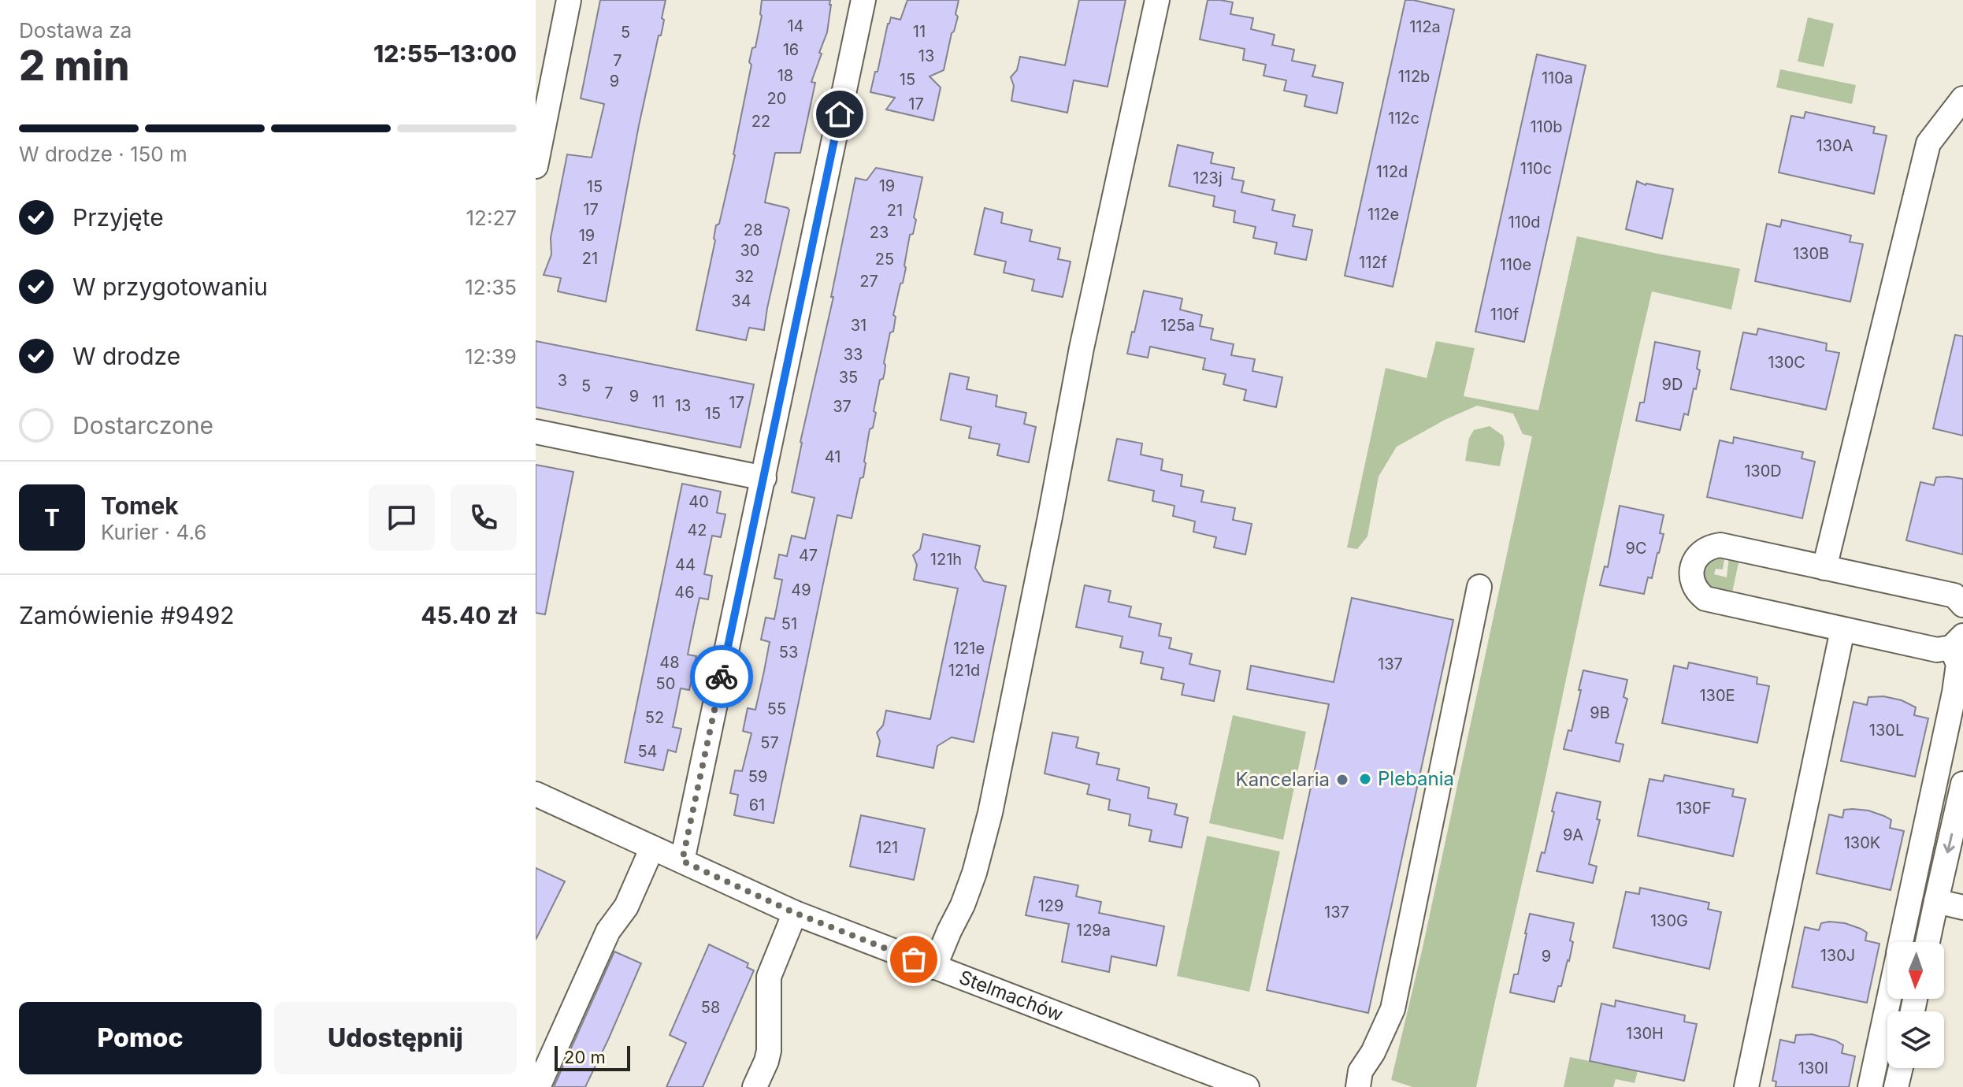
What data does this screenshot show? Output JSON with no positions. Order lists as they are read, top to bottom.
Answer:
{
  "streets": {
    "street": ["Stelmachów"]
  },
  "places": ["Plebania", "Kancelaria"],
  "house_numbers": [
    "14",
    "112a",
    "11",
    "5",
    "16",
    "13",
    "7",
    "18",
    "112b",
    "110a",
    "15",
    "9",
    "20",
    "17",
    "112c",
    "22",
    "110b",
    "130A",
    "110c",
    "112d",
    "123j",
    "19",
    "15",
    "17",
    "21",
    "112e",
    "110d",
    "28",
    "23",
    "19",
    "30",
    "130B",
    "21",
    "25",
    "112f",
    "110e",
    "32",
    "27",
    "34",
    "110f",
    "31",
    "125a",
    "33",
    "130C",
    "35",
    "3",
    "9D",
    "5",
    "7",
    "9",
    "11",
    "17",
    "13",
    "37",
    "15",
    "41",
    "130D",
    "40",
    "42",
    "9C",
    "47",
    "121h",
    "44",
    "49",
    "46",
    "51",
    "121e",
    "53",
    "48",
    "137",
    "121d",
    "50",
    "130E",
    "55",
    "9B",
    "52",
    "130L",
    "57",
    "54",
    "59",
    "61",
    "130F",
    "9A",
    "130K",
    "121",
    "129",
    "137",
    "130G",
    "129a",
    "130J",
    "9",
    "58",
    "130H",
    "130I"
  ],
  "scale_bar": "20 m",
  "north": "bottom",
  "page": {
    "heading": ["2 min", "Dostawa za", "12:55–13:00"],
    "panel": [
      "Tomek",
      "Kurier · 4.6",
      "Zamówienie #9492",
      "45.40 zł"
    ],
    "bar": "W drodze · 150 m",
    "list": [
      ["Przyjęte", "12:27"],
      ["W przygotowaniu", "12:35"],
      ["W drodze", "12:39"],
      "Dostarczone"
    ],
    "round": "T",
    "buttons": ["Pomoc", "Udostępnij"],
    "scale": "20 m"
  }
}
